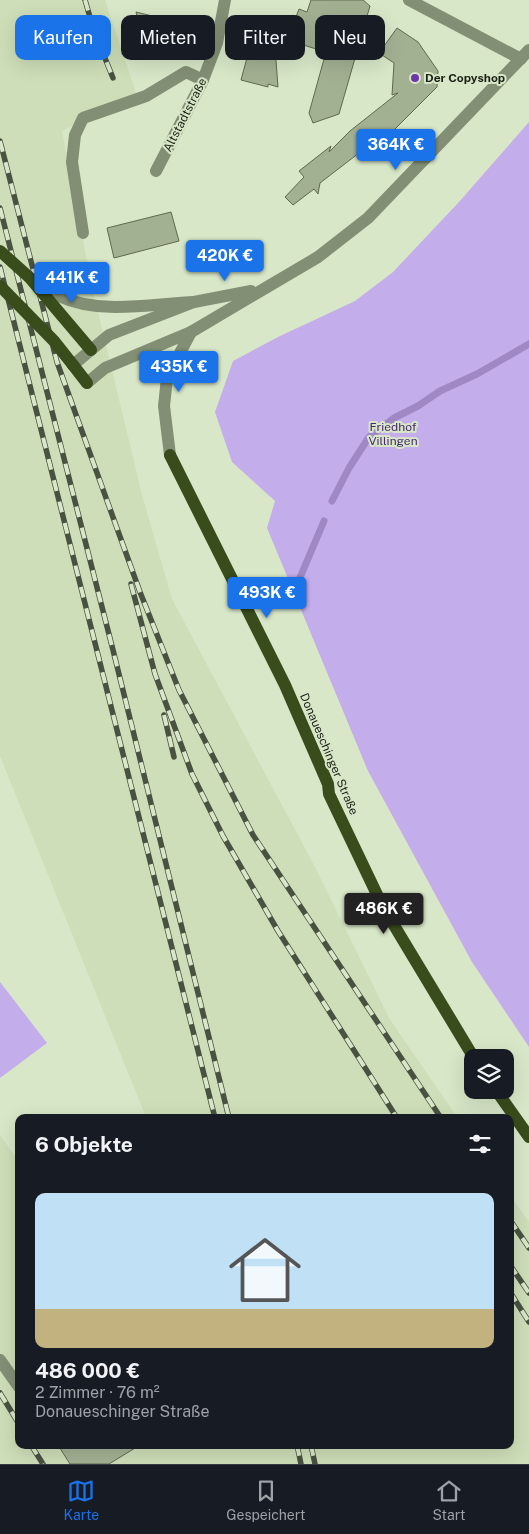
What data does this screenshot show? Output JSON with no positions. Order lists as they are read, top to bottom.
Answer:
{
  "streets": {
    "main road": ["Donaueschinger Straße"],
    "street": ["Altstadtstraße"]
  },
  "parks": ["Friedhof Villingen"],
  "places": ["Der Copyshop"],
  "page": {
    "chip": [
      "Kaufen",
      "Mieten",
      "Filter",
      "Neu"
    ],
    "price": [
      "364K €",
      "420K €",
      "441K €",
      "435K €",
      "493K €",
      "486K €"
    ],
    "heading": "6 Objekte",
    "list": [
      {
        "name": "486 000 €",
        "note": "2 Zimmer · 76 m² · Donaueschinger Straße"
      }
    ],
    "tabs": ["Karte", "Gespeichert", "Start"]
  }
}
